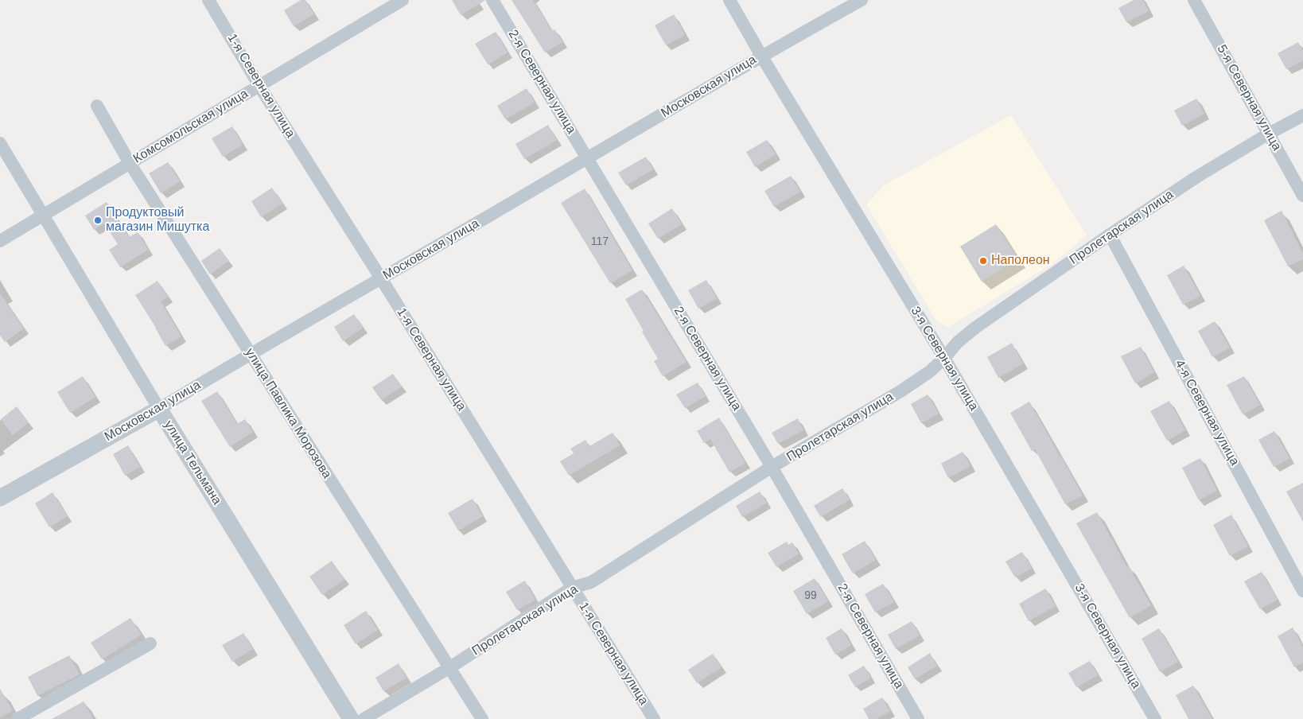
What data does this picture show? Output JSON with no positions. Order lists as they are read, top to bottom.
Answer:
{
  "streets": {
    "street": [
      "2-я Северная улица",
      "1-я Северная улица",
      "Московская улица",
      "5-я Северная улица",
      "Комсомольская улица",
      "Пролетарская улица",
      "3-я Северная улица",
      "4-я Северная улица",
      "улица Павлика Морозова",
      "улица Тельмана"
    ]
  },
  "crossings": [
    ["2-я Северная улица", "Московская улица"],
    ["2-я Северная улица", "Пролетарская улица"],
    ["1-я Северная улица", "Московская улица"],
    ["1-я Северная улица", "Комсомольская улица"],
    ["1-я Северная улица", "Пролетарская улица"],
    ["Московская улица", "3-я Северная улица"],
    ["Московская улица", "улица Павлика Морозова"],
    ["Московская улица", "улица Тельмана"],
    ["5-я Северная улица", "Пролетарская улица"],
    ["Комсомольская улица", "улица Павлика Морозова"],
    ["Комсомольская улица", "улица Тельмана"],
    ["Пролетарская улица", "3-я Северная улица"],
    ["Пролетарская улица", "4-я Северная улица"],
    ["Пролетарская улица", "улица Павлика Морозова"]
  ],
  "places": ["Продуктовый магазин Мишутка", "Наполеон"],
  "house_numbers": ["117", "99"]
}
